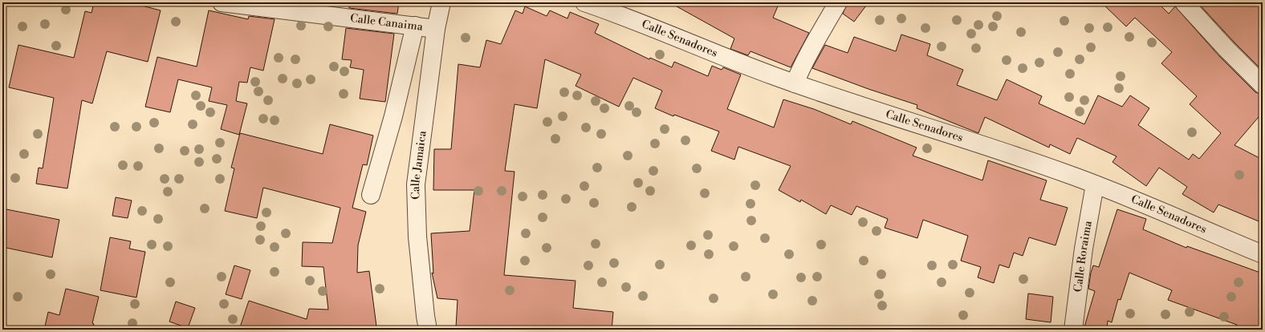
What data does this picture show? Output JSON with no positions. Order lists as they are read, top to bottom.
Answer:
{
  "streets": {
    "street": [
      "Calle Canaima",
      "Calle Senadores",
      "Calle Jamaica",
      "Calle Roraima"
    ]
  },
  "crossings": [
    ["Calle Canaima", "Calle Jamaica"],
    ["Calle Senadores", "Calle Roraima"]
  ]
}
